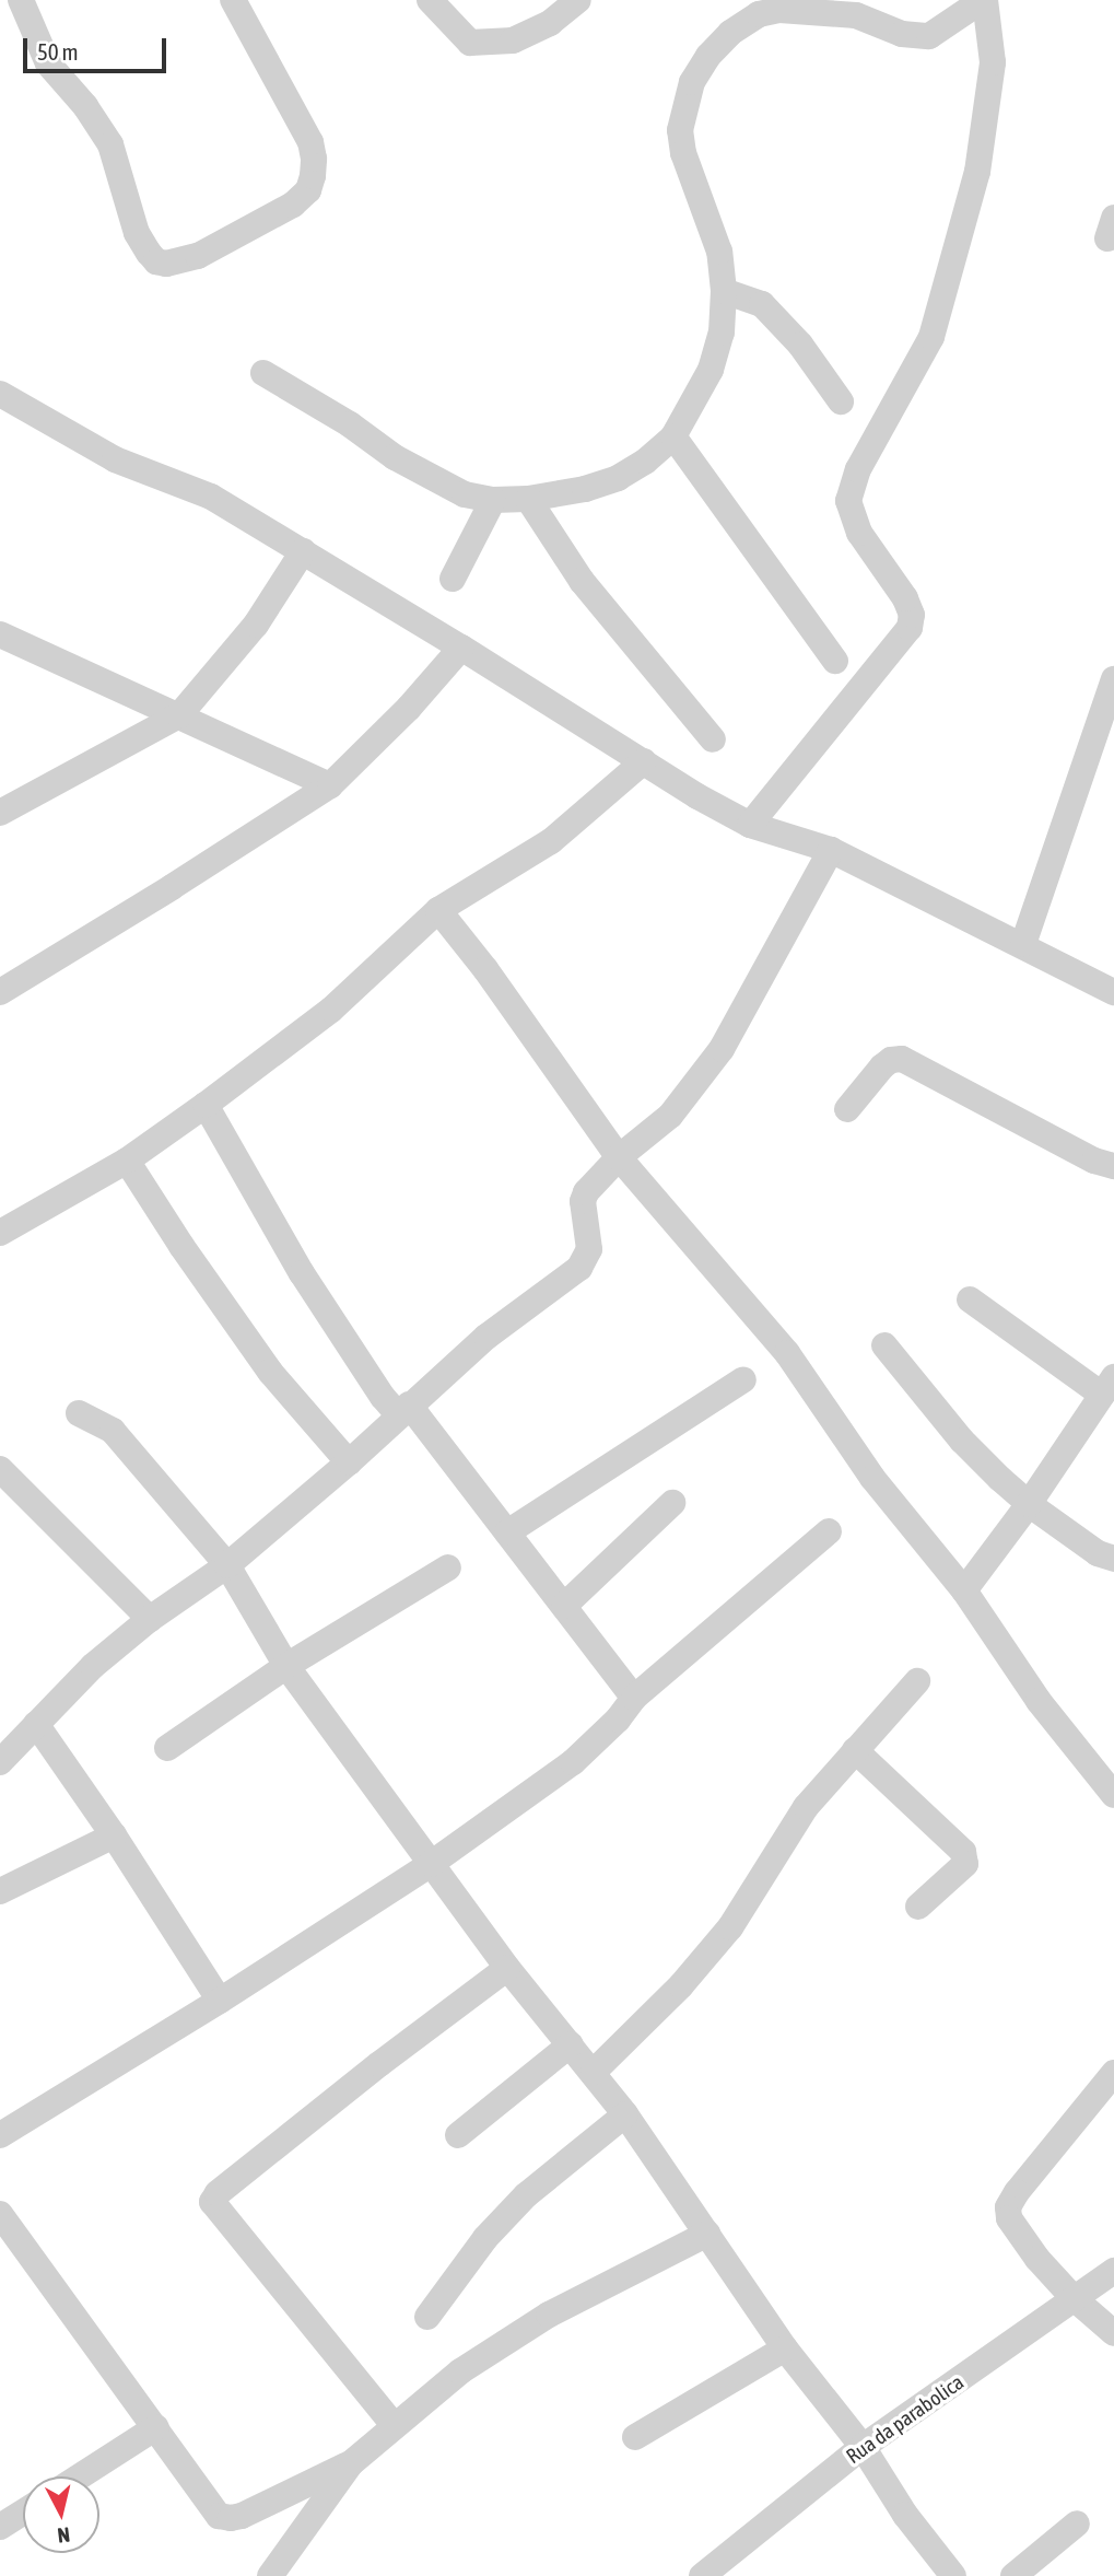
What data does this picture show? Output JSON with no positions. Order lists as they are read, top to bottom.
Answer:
{
  "streets": {
    "street": ["Rua da parabolica"]
  },
  "scale_bar": "50 m",
  "north": "bottom"
}
